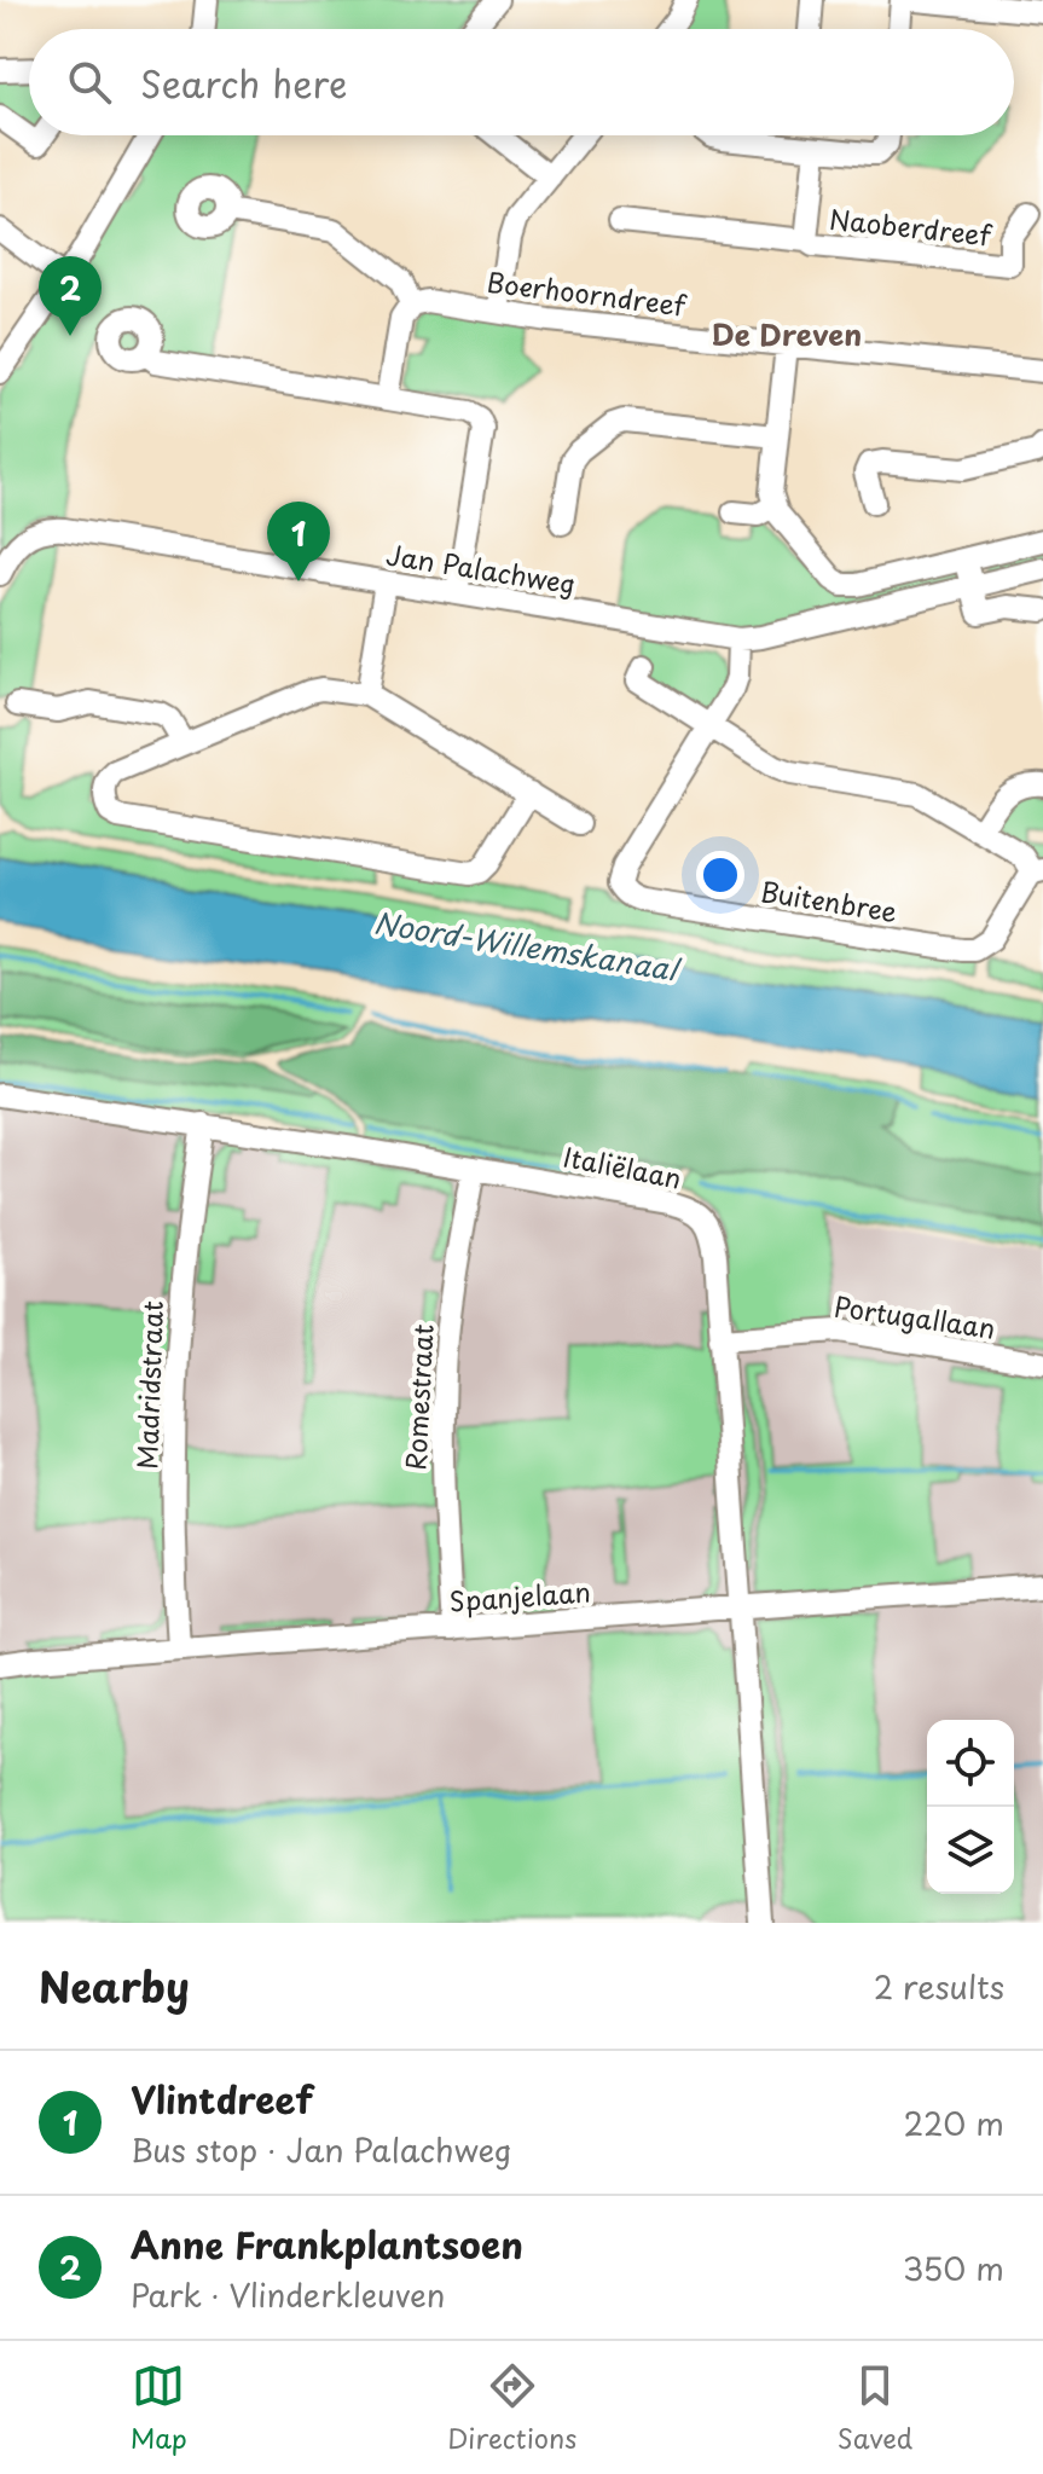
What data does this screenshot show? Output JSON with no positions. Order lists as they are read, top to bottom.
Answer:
{
  "streets": {
    "street": [
      "Naoberdreef",
      "Boerhoorndreef",
      "Jan Palachweg",
      "Buitenbree",
      "Italiëlaan",
      "Portugallaan",
      "Madridstraat",
      "Romestraat",
      "Spanjelaan"
    ]
  },
  "crossings": [
    ["Jan Palachweg", "Buitenbree"],
    ["Italiëlaan", "Portugallaan"],
    ["Italiëlaan", "Madridstraat"],
    ["Italiëlaan", "Romestraat"],
    ["Italiëlaan", "Spanjelaan"],
    ["Madridstraat", "Spanjelaan"],
    ["Romestraat", "Spanjelaan"]
  ],
  "districts": ["De Dreven"],
  "water": ["Noord-Willemskanaal"],
  "page": {
    "search": "Search here",
    "pins": ["2", "1"],
    "heading": ["Nearby", "2 results"],
    "list": [
      {
        "mark": "1",
        "name": "Vlintdreef",
        "note": "Bus stop · Jan Palachweg",
        "value": "220 m"
      },
      {
        "mark": "2",
        "name": "Anne Frankplantsoen",
        "note": "Park · Vlinderkleuven",
        "value": "350 m"
      }
    ],
    "nav": ["Map", "Directions", "Saved"]
  }
}
